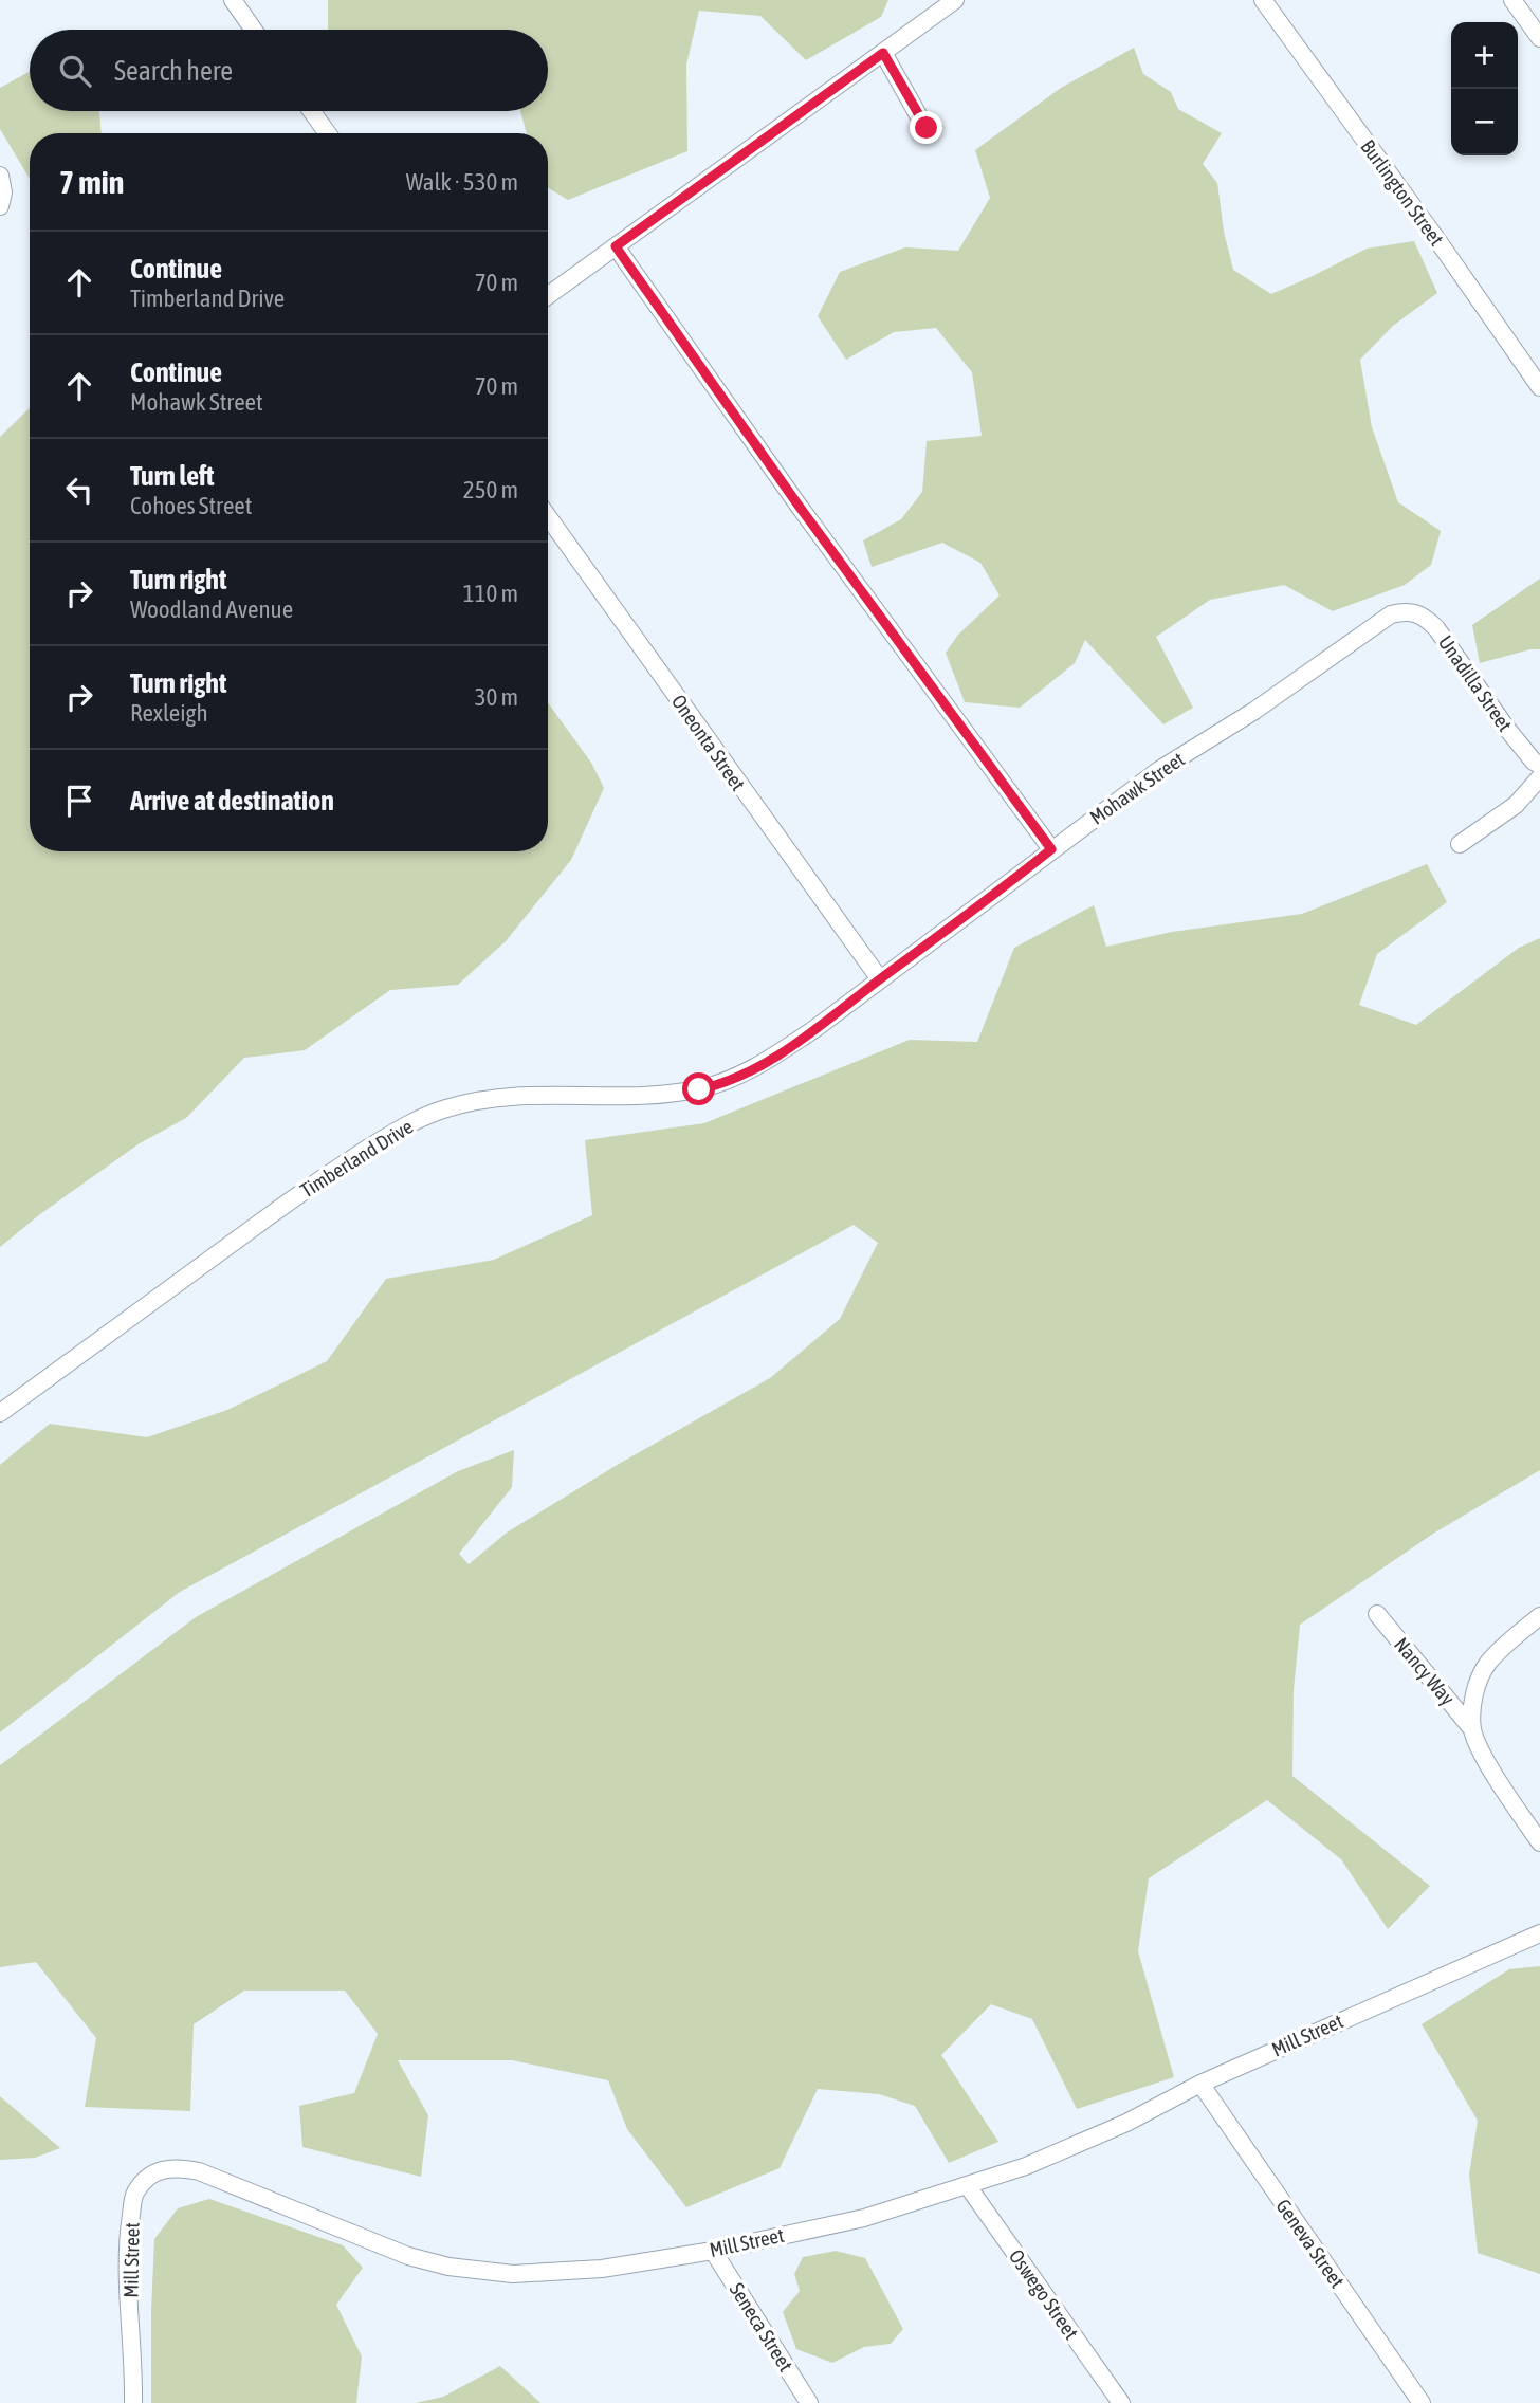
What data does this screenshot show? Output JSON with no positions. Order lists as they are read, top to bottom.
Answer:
{
  "streets": {
    "street": [
      "Burlington Street",
      "Unadilla Street",
      "Oneonta Street",
      "Mohawk Street",
      "Timberland Drive",
      "Nancy Way",
      "Mill Street",
      "Geneva Street",
      "Oswego Street",
      "Seneca Street"
    ]
  },
  "crossings": [
    ["Unadilla Street", "Mohawk Street"],
    ["Oneonta Street", "Mohawk Street"],
    ["Oneonta Street", "Timberland Drive"],
    ["Mohawk Street", "Timberland Drive"],
    ["Mill Street", "Geneva Street"],
    ["Mill Street", "Oswego Street"],
    ["Mill Street", "Seneca Street"]
  ],
  "page": {
    "map_buttons": ["+", "−"],
    "search": "Search here",
    "heading": ["7 min", "Walk · 530 m"],
    "list": [
      ["Continue", "Timberland Drive", "70 m"],
      ["Continue", "Mohawk Street", "70 m"],
      ["Turn left", "Cohoes Street", "250 m"],
      ["Turn right", "Woodland Avenue", "110 m"],
      ["Turn right", "Rexleigh", "30 m"],
      "Arrive at destination"
    ]
  }
}
